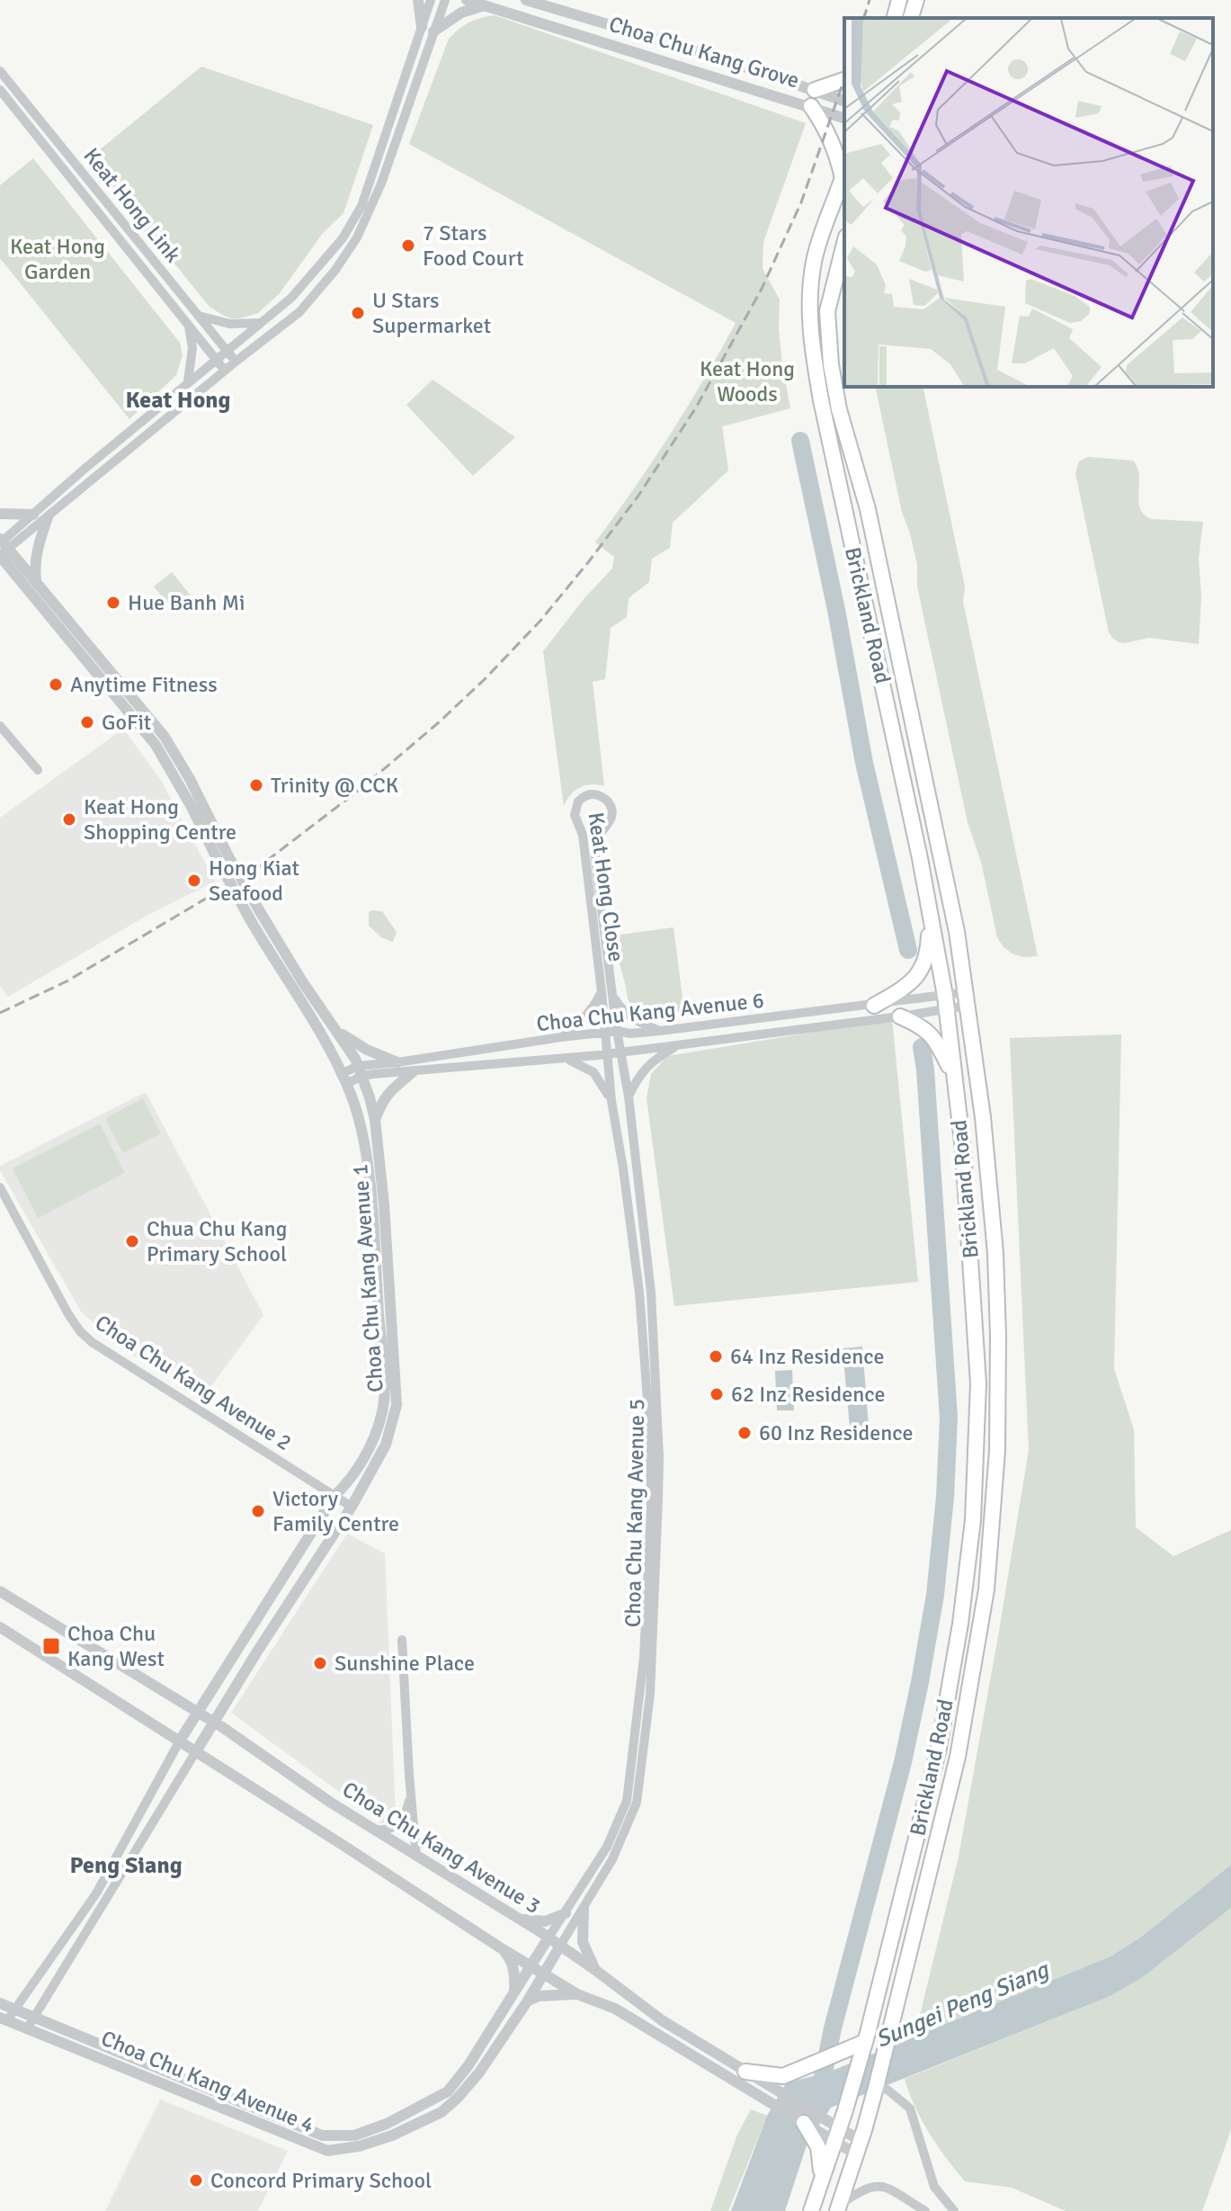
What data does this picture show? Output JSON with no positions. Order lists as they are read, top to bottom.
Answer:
{
  "streets": {
    "main road": ["Brickland Road"],
    "street": [
      "Choa Chu Kang Grove",
      "Keat Hong Link",
      "Keat Hong Close",
      "Choa Chu Kang Avenue 6",
      "Choa Chu Kang Avenue 1",
      "Choa Chu Kang Avenue 2",
      "Choa Chu Kang Avenue 5",
      "Choa Chu Kang Avenue 3",
      "Choa Chu Kang Avenue 4"
    ]
  },
  "crossings": [
    ["Brickland Road", "Choa Chu Kang Avenue 6"],
    ["Brickland Road", "Choa Chu Kang Avenue 3"],
    ["Keat Hong Close", "Choa Chu Kang Avenue 6"],
    ["Keat Hong Close", "Choa Chu Kang Avenue 5"],
    ["Choa Chu Kang Avenue 6", "Choa Chu Kang Avenue 1"],
    ["Choa Chu Kang Avenue 6", "Choa Chu Kang Avenue 5"],
    ["Choa Chu Kang Avenue 1", "Choa Chu Kang Avenue 2"],
    ["Choa Chu Kang Avenue 1", "Choa Chu Kang Avenue 3"],
    ["Choa Chu Kang Avenue 1", "Choa Chu Kang Avenue 4"],
    ["Choa Chu Kang Avenue 5", "Choa Chu Kang Avenue 3"],
    ["Choa Chu Kang Avenue 5", "Choa Chu Kang Avenue 4"]
  ],
  "districts": ["Keat Hong", "Peng Siang"],
  "water": ["Sungei Peng Siang"],
  "parks": ["Keat Hong Garden", "Keat Hong Woods"],
  "places": {
    "other": [
      "7 Stars Food Court",
      "U Stars Supermarket",
      "Hue Banh Mi",
      "Anytime Fitness",
      "GoFit",
      "Trinity @ CCK",
      "Keat Hong Shopping Centre",
      "Hong Kiat Seafood",
      "Chua Chu Kang Primary School",
      "64 Inz Residence",
      "62 Inz Residence",
      "60 Inz Residence",
      "Victory Family Centre",
      "Sunshine Place",
      "Concord Primary School"
    ],
    "transit": ["Choa Chu Kang West"]
  }
}
